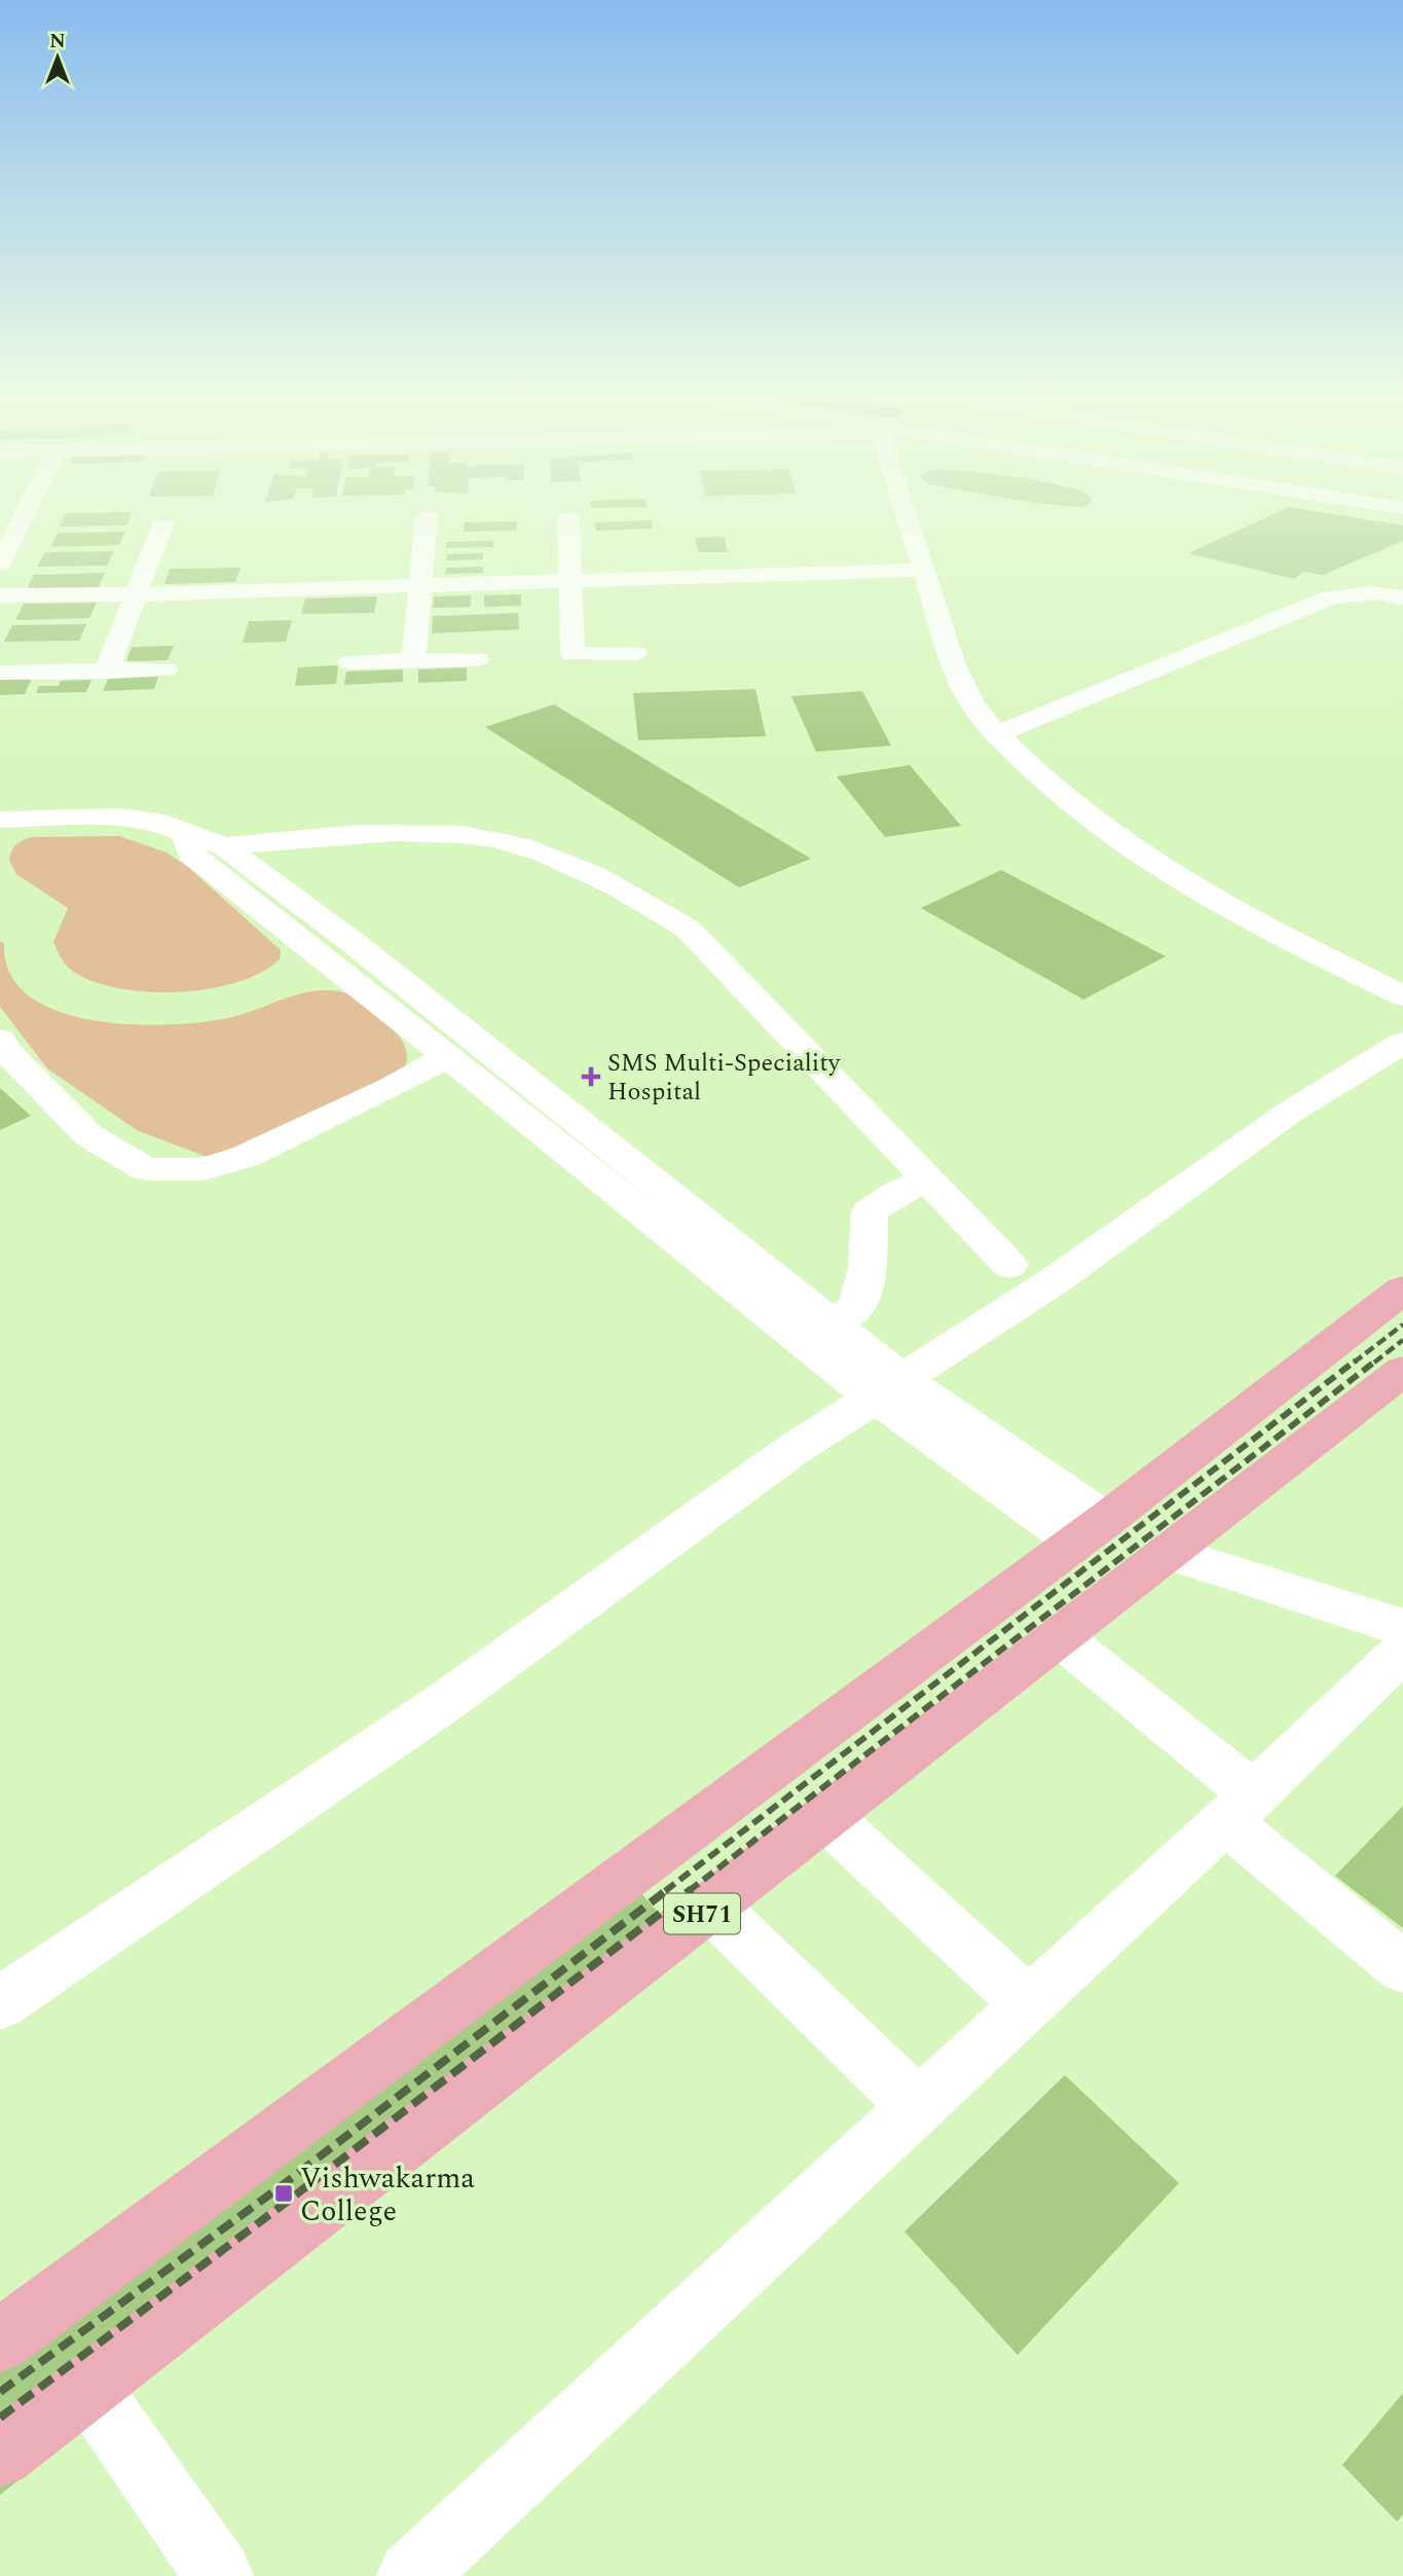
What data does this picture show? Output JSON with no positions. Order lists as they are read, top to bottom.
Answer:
{
  "streets": {
    "main road": ["SH71"]
  },
  "places": {
    "health": ["SMS Multi-Speciality Hospital"],
    "transit": ["Vishwakarma College"]
  },
  "north": "top"
}
